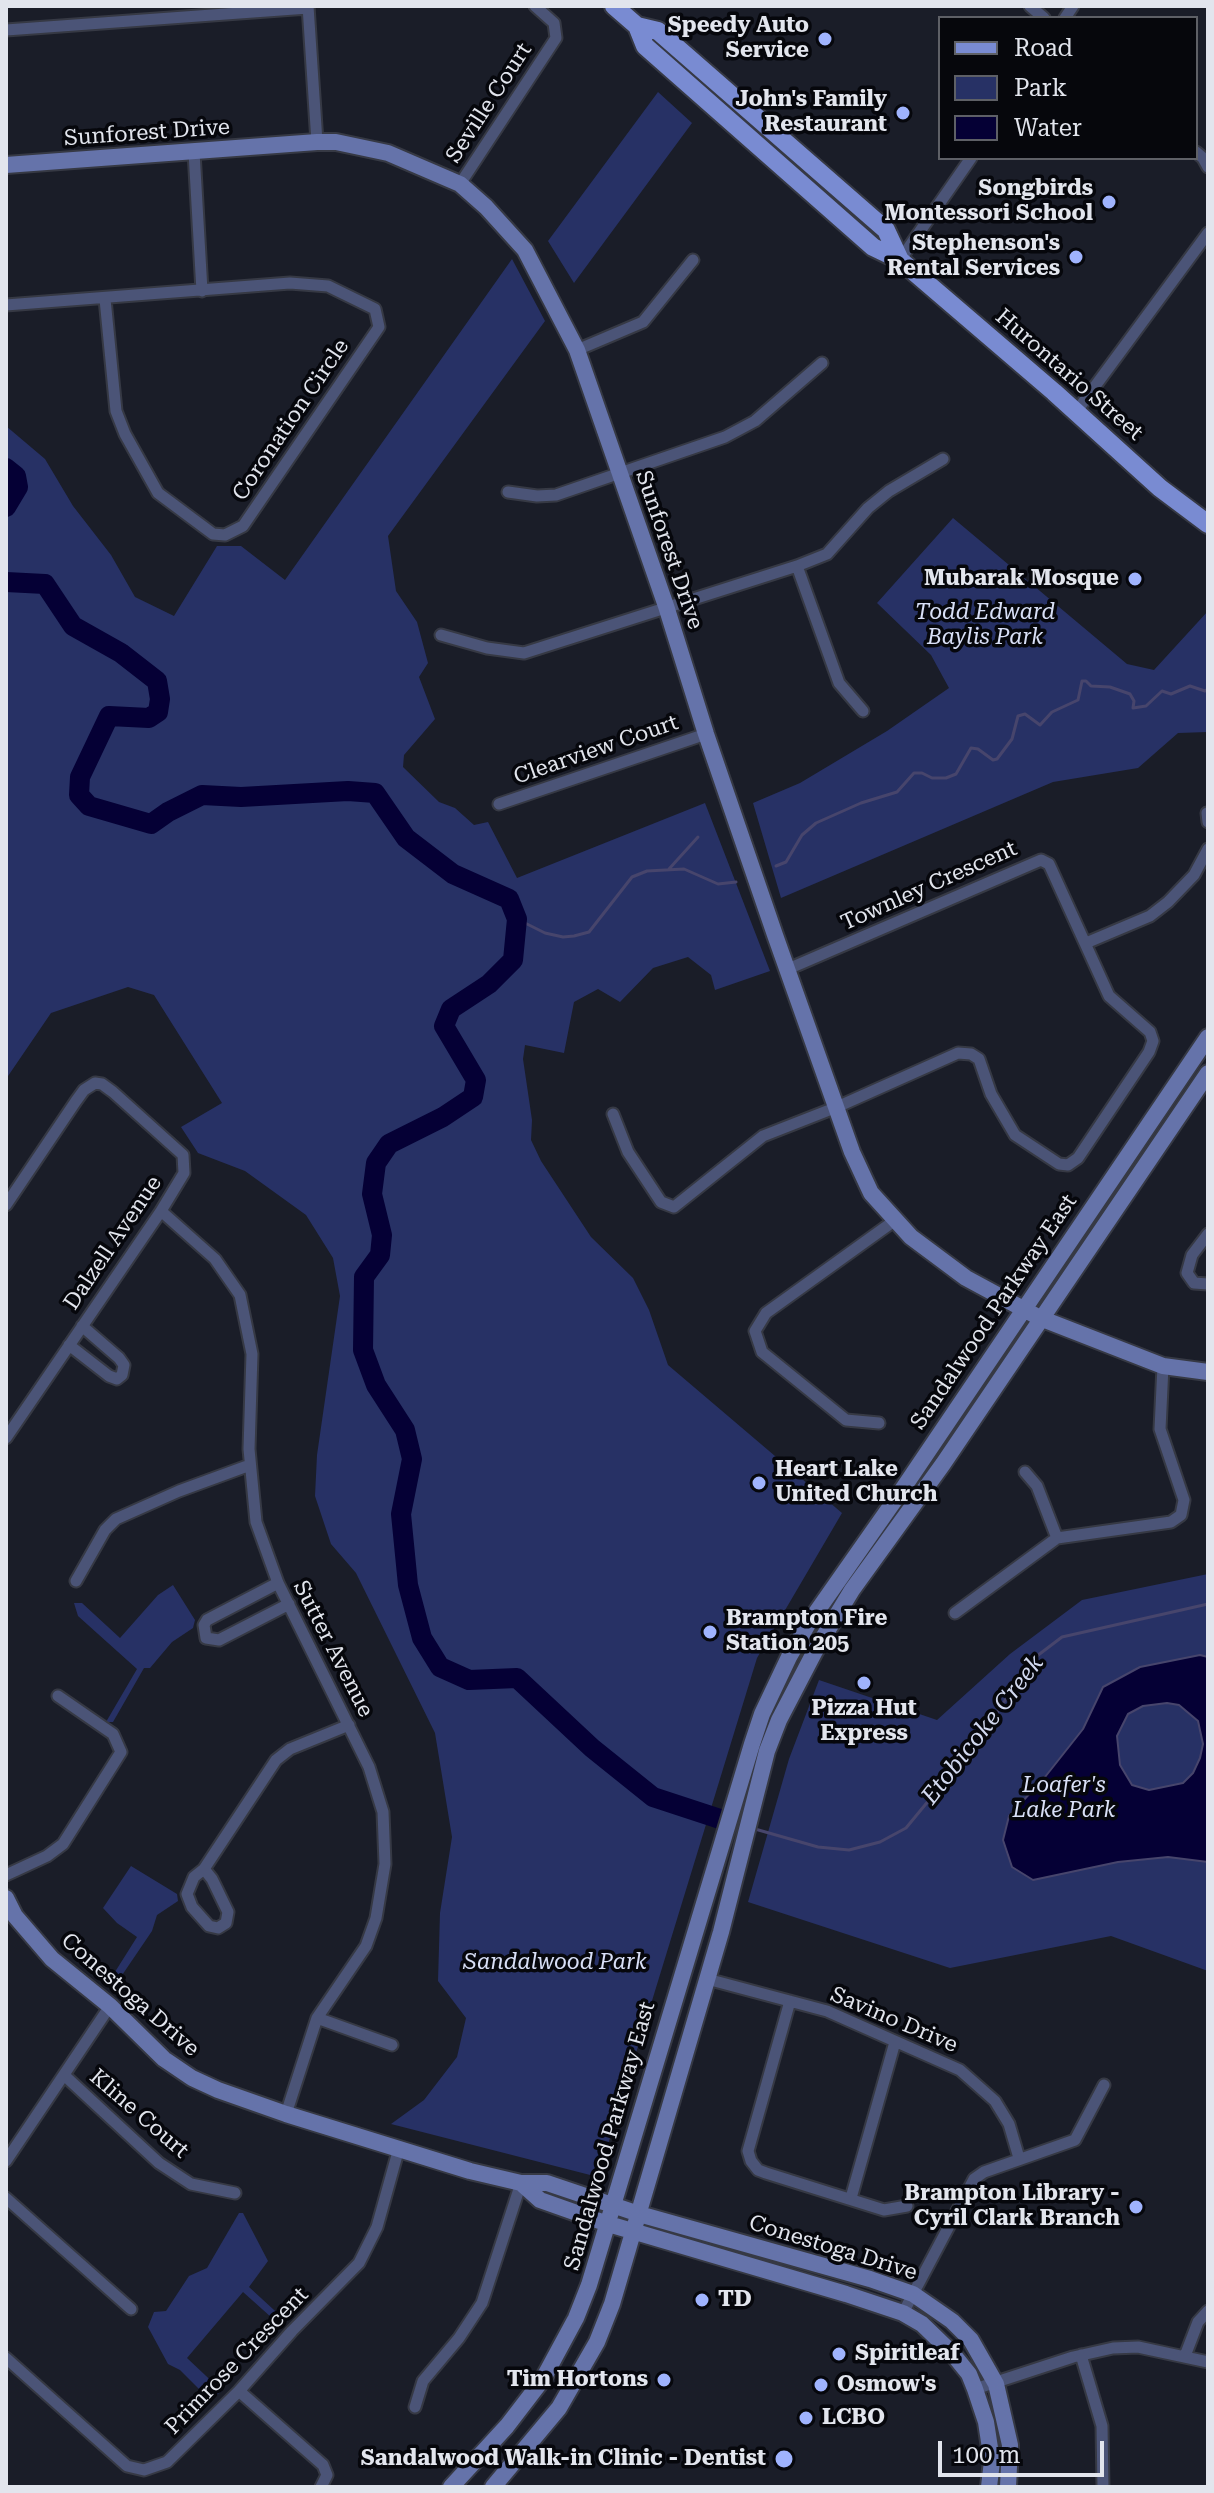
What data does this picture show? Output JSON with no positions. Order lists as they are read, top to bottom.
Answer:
{
  "streets": {
    "main road": ["Hurontario Street"],
    "street": [
      "Seville Court",
      "Sunforest Drive",
      "Coronation Circle",
      "Clearview Court",
      "Townley Crescent",
      "Dalzell Avenue",
      "Sandalwood Parkway East",
      "Sutter Avenue",
      "Conestoga Drive",
      "Savino Drive",
      "Kline Court",
      "Primrose Crescent"
    ]
  },
  "crossings": [
    ["Seville Court", "Sunforest Drive"],
    ["Sunforest Drive", "Clearview Court"],
    ["Sunforest Drive", "Townley Crescent"],
    ["Sunforest Drive", "Sandalwood Parkway East"],
    ["Dalzell Avenue", "Sutter Avenue"],
    ["Sandalwood Parkway East", "Conestoga Drive"],
    ["Sandalwood Parkway East", "Savino Drive"],
    ["Sutter Avenue", "Conestoga Drive"],
    ["Conestoga Drive", "Primrose Crescent"]
  ],
  "water": ["Etobicoke Creek"],
  "parks": ["Todd Edward Baylis Park", "Loafer's Lake Park", "Sandalwood Park"],
  "places": [
    "Speedy Auto Service",
    "John's Family Restaurant",
    "Songbirds Montessori School",
    "Stephenson's Rental Services",
    "Mubarak Mosque",
    "Heart Lake United Church",
    "Brampton Fire Station 205",
    "Pizza Hut Express",
    "Brampton Library - Cyril Clark Branch",
    "TD",
    "Spiritleaf",
    "Tim Hortons",
    "Osmow's",
    "LCBO",
    "Sandalwood Walk-in Clinic - Dentist"
  ],
  "legend": ["Road", "Park", "Water"],
  "scale_bar": "100 m"
}
